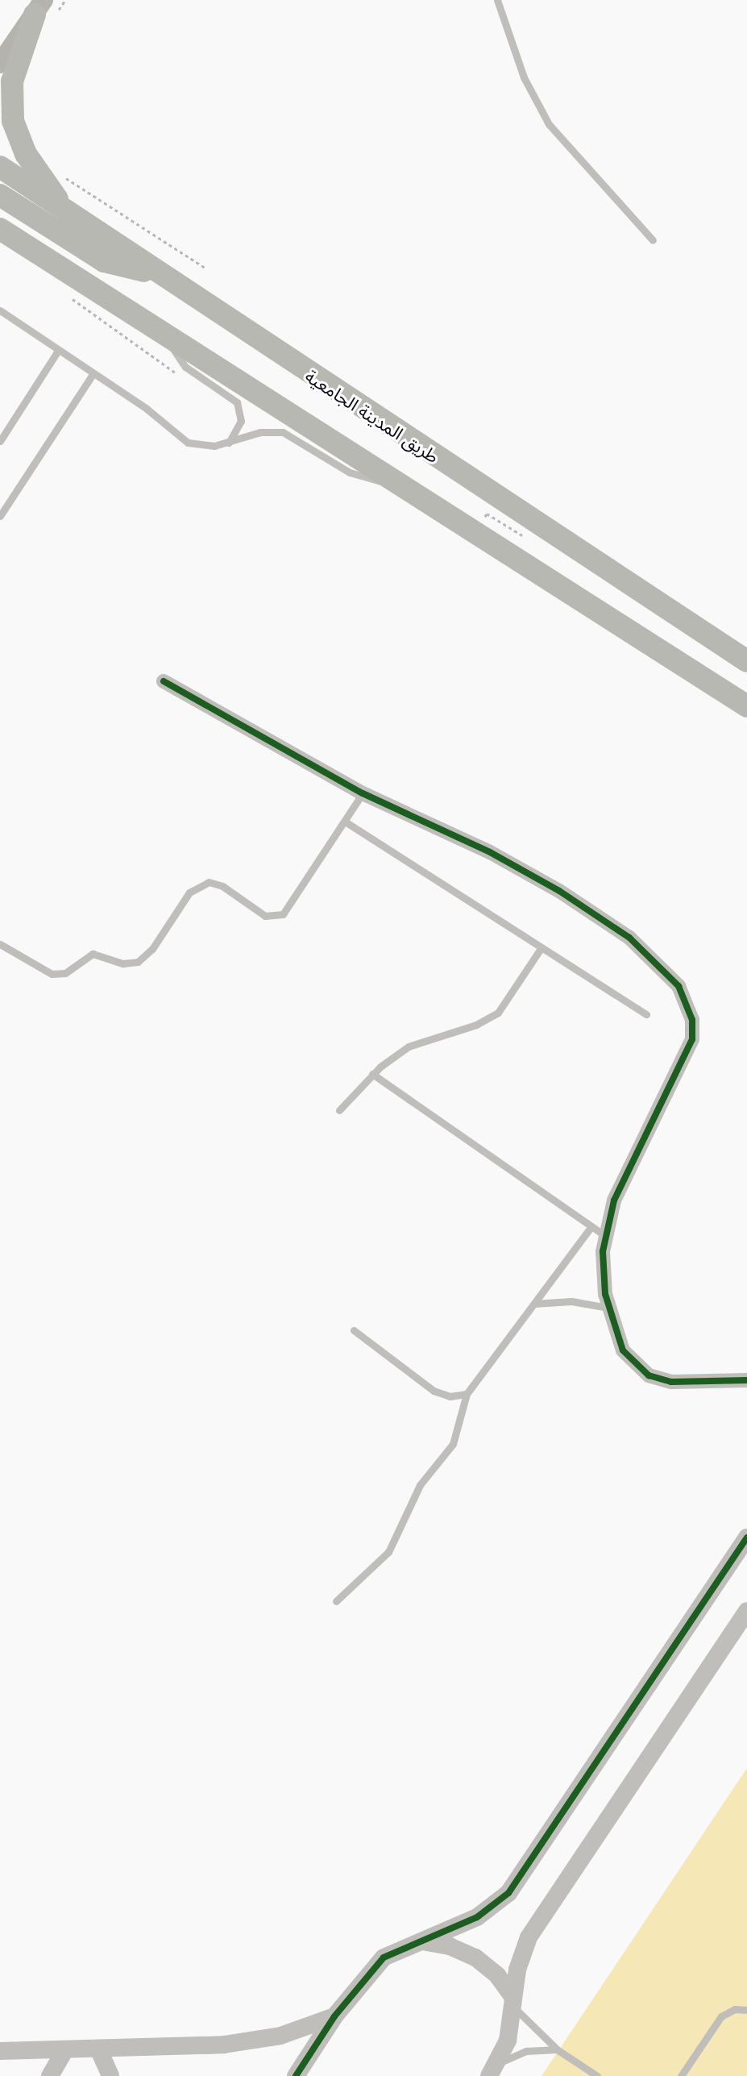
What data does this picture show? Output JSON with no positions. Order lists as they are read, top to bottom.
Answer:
{
  "streets": {
    "main road": ["طريق المدينة الجامعية"]
  }
}
